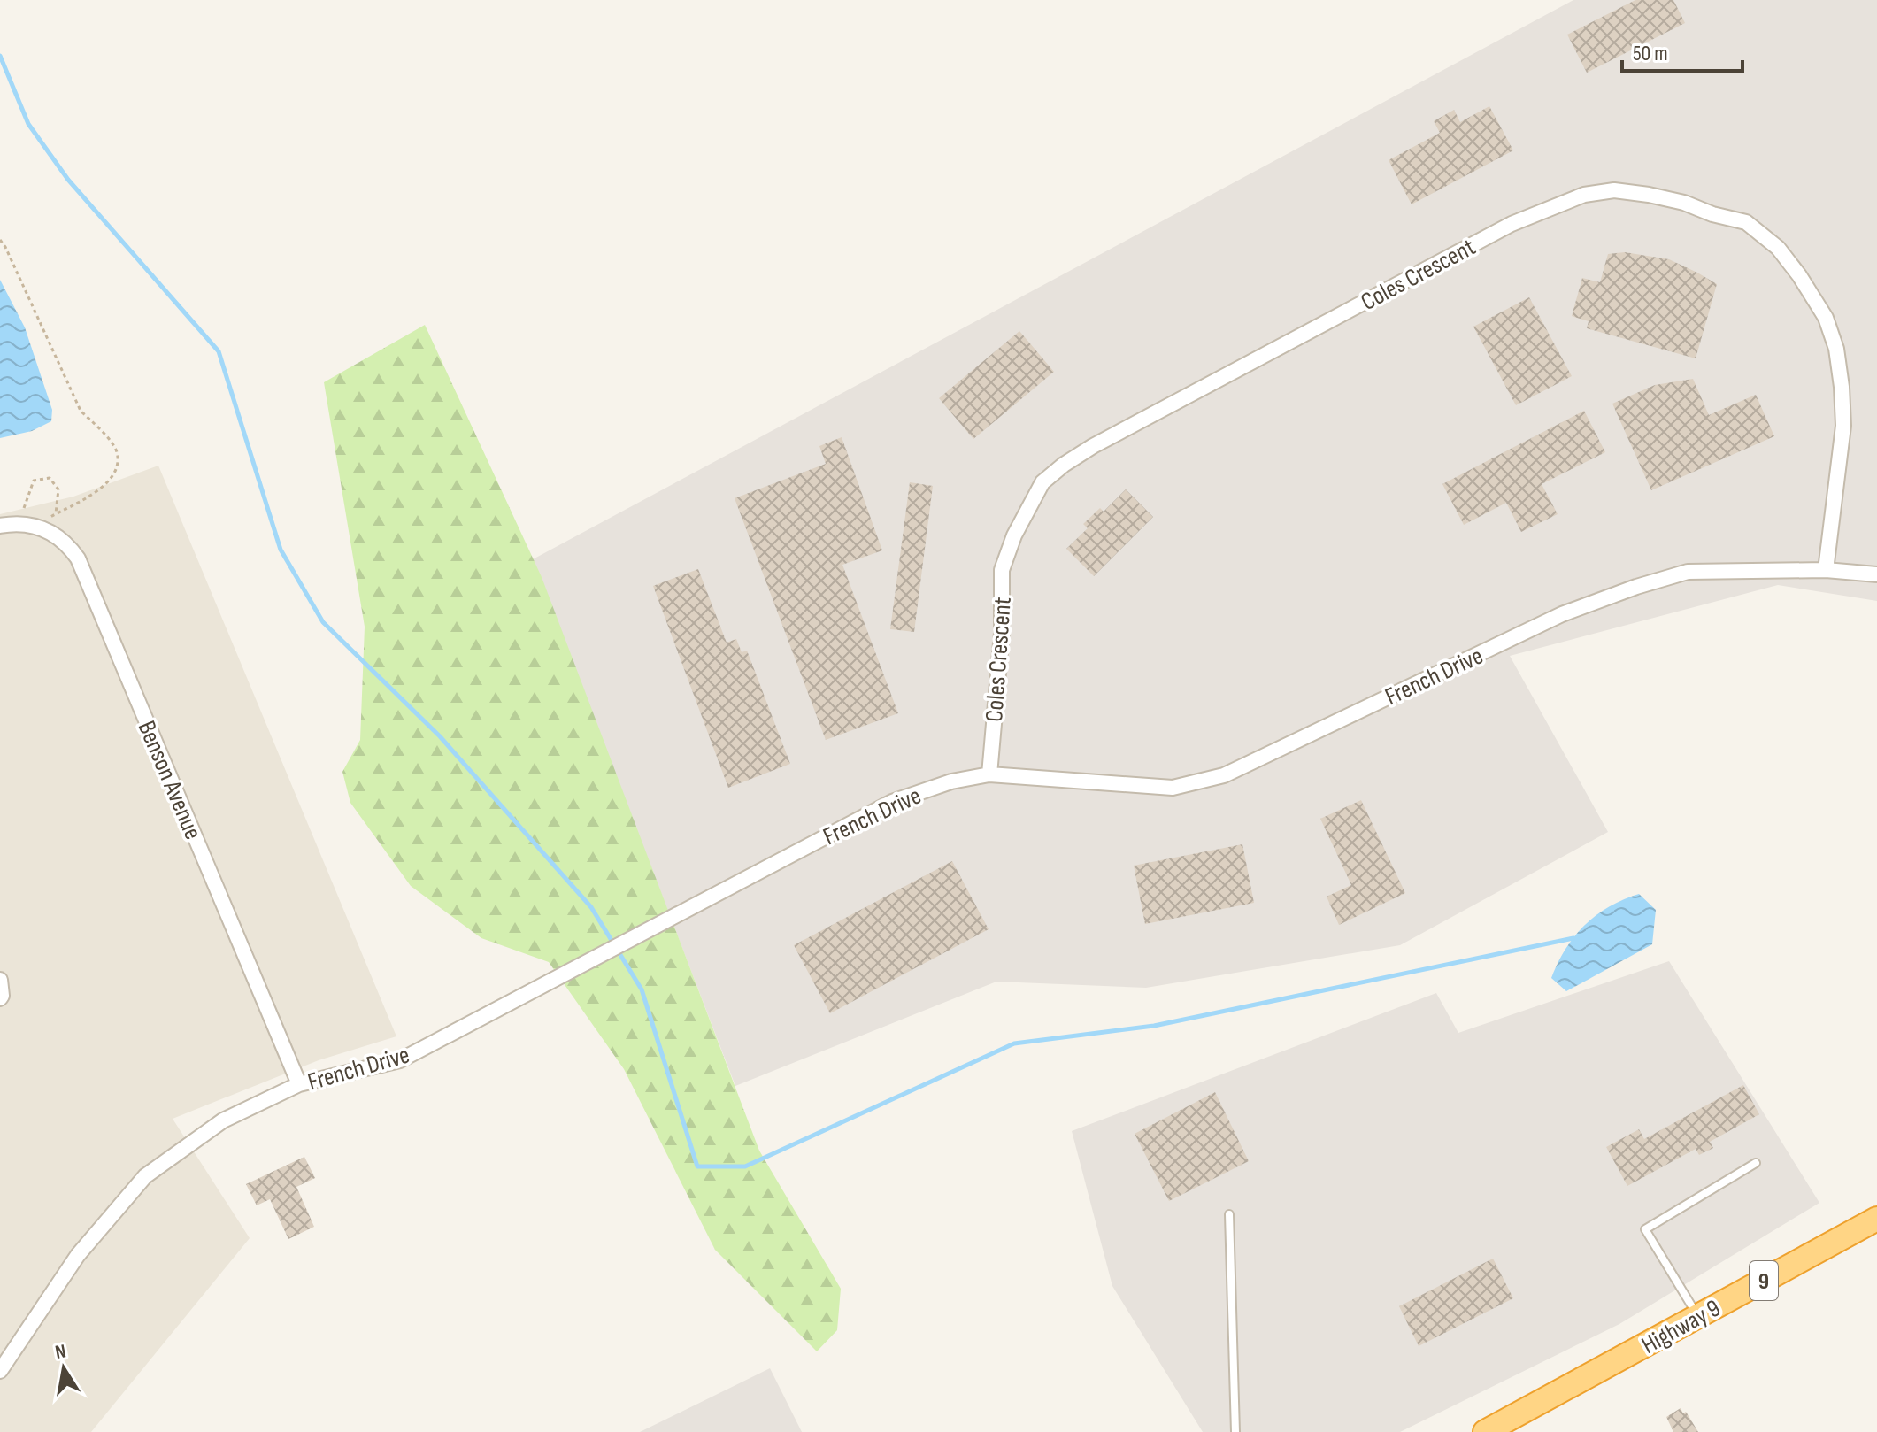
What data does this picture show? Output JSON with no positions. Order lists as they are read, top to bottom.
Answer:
{
  "streets": {
    "highway": ["9", "Highway 9"],
    "street": ["Coles Crescent", "French Drive", "Benson Avenue"]
  },
  "crossings": [
    ["Coles Crescent", "French Drive"],
    ["French Drive", "Benson Avenue"]
  ],
  "scale_bar": "50 m",
  "north": "top"
}
